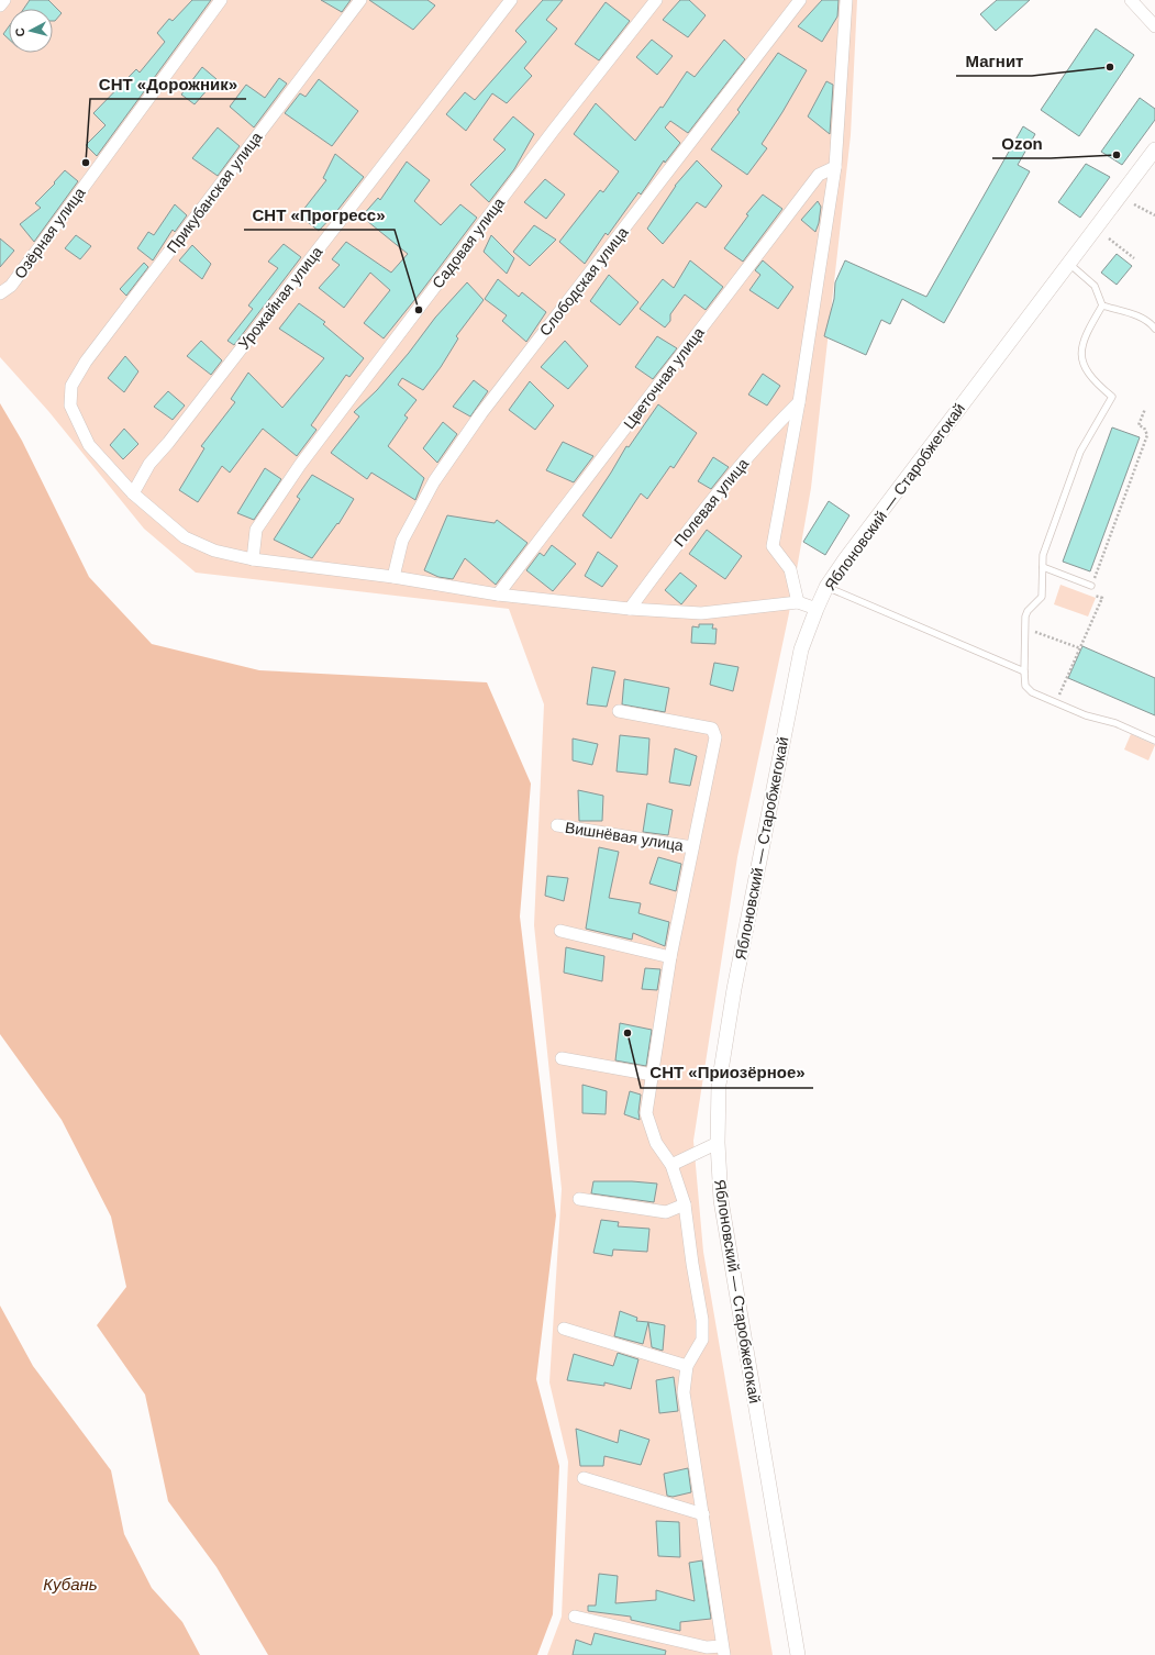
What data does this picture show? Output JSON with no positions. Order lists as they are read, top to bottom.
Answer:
{
  "streets": {
    "street": [
      "Прикубанская улица",
      "Озёрная улица",
      "Садовая улица",
      "Слободская улица",
      "Урожайная улица",
      "Цветочная улица",
      "Яблоновский — Старобжегокай",
      "Полевая улица",
      "Вишнёвая улица"
    ]
  },
  "crossings": [
    ["Прикубанская улица", "Урожайная улица"]
  ],
  "water": ["Кубань"],
  "places": [
    "Магнит",
    "Ozon",
    "СНТ «Дорожник»",
    "СНТ «Прогресс»",
    "СНТ «Приозёрное»"
  ],
  "north": "left"
}
